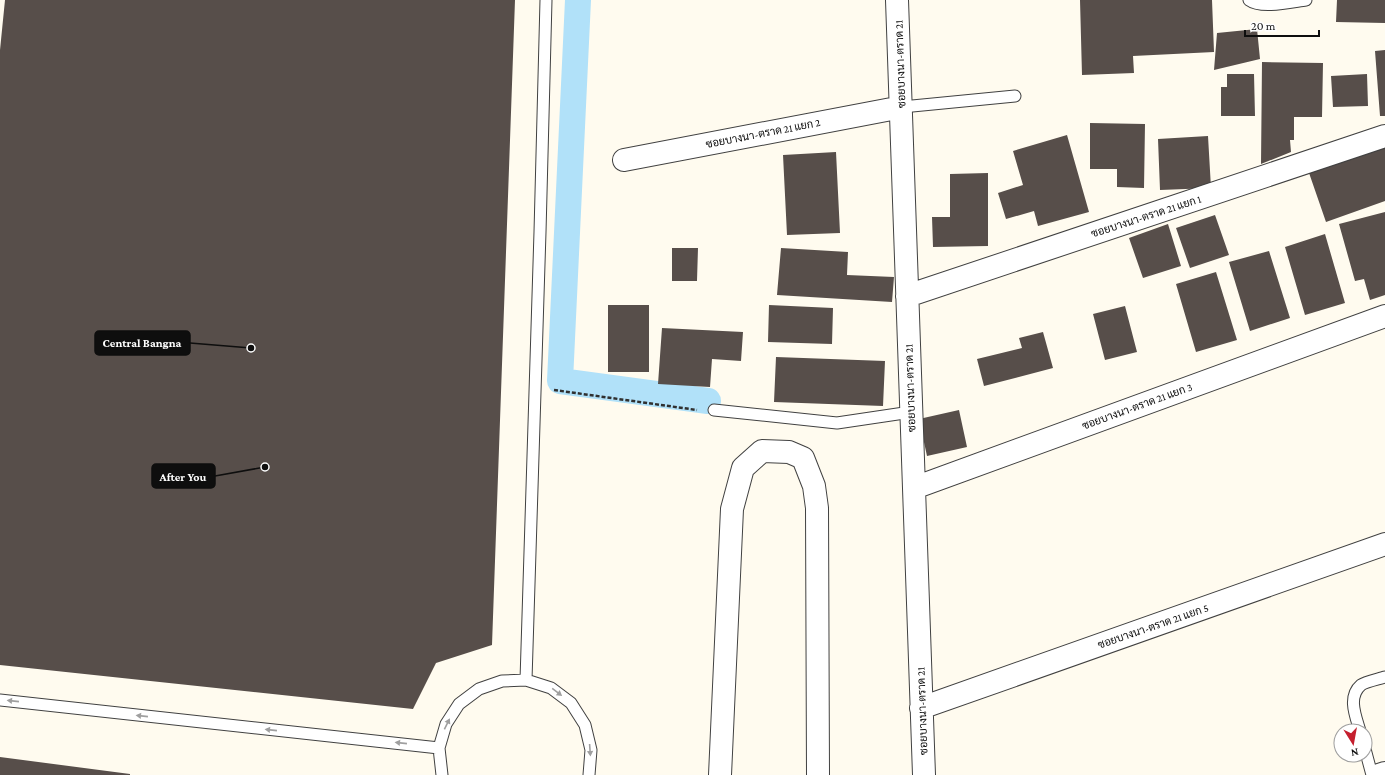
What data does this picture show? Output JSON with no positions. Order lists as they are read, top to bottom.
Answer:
{
  "streets": {
    "street": [
      "ซอยบางนา-ตราด 21",
      "ซอยบางนา-ตราด 21 แยก 2",
      "ซอยบางนา-ตราด 21 แยก 1",
      "ซอยบางนา-ตราด 21 แยก 3",
      "ซอยบางนา-ตราด 21 แยก 5"
    ]
  },
  "crossings": [
    ["ซอยบางนา-ตราด 21", "ซอยบางนา-ตราด 21 แยก 2"],
    ["ซอยบางนา-ตราด 21", "ซอยบางนา-ตราด 21 แยก 1"],
    ["ซอยบางนา-ตราด 21", "ซอยบางนา-ตราด 21 แยก 3"],
    ["ซอยบางนา-ตราด 21", "ซอยบางนา-ตราด 21 แยก 5"]
  ],
  "places": ["Central Bangna", "After You"],
  "scale_bar": "20 m",
  "north": "bottom"
}
